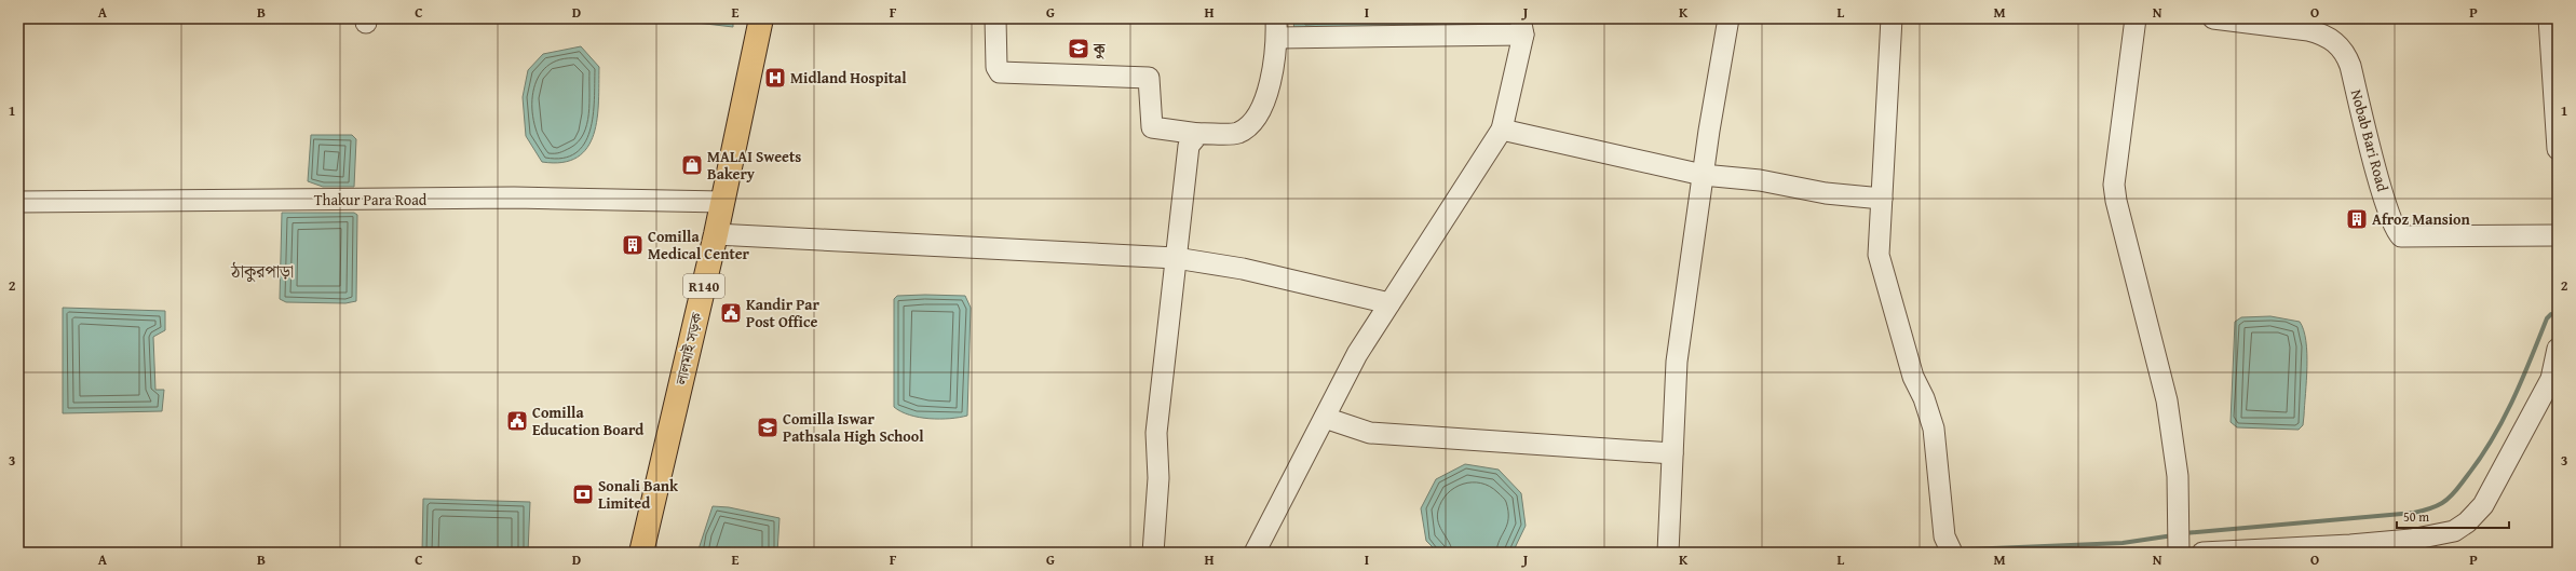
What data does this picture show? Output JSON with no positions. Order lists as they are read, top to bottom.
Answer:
{
  "streets": {
    "main road": ["R140", "লালমাই সড়ক"],
    "street": ["Nobab Bari Road", "Thakur Para Road"]
  },
  "crossings": [
    ["Thakur Para Road", "লালমাই সড়ক"]
  ],
  "districts": ["ঠাকুরপাড়া"],
  "places": {
    "school or university": ["কু", "Comilla Iswar Pathsala High School"],
    "hospital": ["Midland Hospital"],
    "shop": ["MALAI Sweets Bakery"],
    "building": ["Afroz Mansion", "Comilla Medical Center"],
    "public building": ["Kandir Par Post Office", "Comilla Education Board"],
    "bank": ["Sonali Bank Limited"]
  },
  "scale_bar": "50 m",
  "grid": {
    "columns": [
      "A",
      "B",
      "C",
      "D",
      "E",
      "F",
      "G",
      "H",
      "I",
      "J",
      "K",
      "L",
      "M",
      "N",
      "O",
      "P"
    ],
    "rows": ["1", "2", "3"]
  }
}
